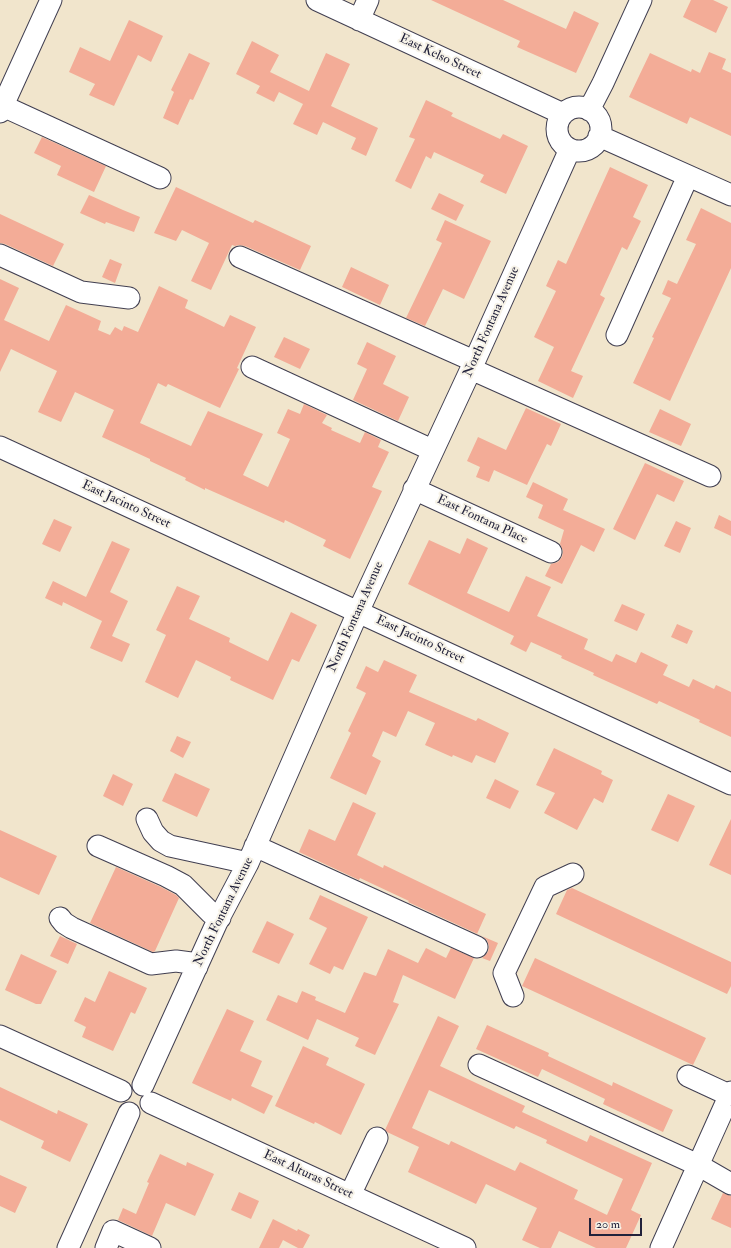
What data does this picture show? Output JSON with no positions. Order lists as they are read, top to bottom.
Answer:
{
  "streets": {
    "street": [
      "East Kelso Street",
      "North Fontana Avenue",
      "East Jacinto Street",
      "East Fontana Place",
      "East Alturas Street"
    ]
  },
  "crossings": [
    ["East Kelso Street", "North Fontana Avenue"],
    ["North Fontana Avenue", "East Jacinto Street"],
    ["North Fontana Avenue", "East Fontana Place"],
    ["North Fontana Avenue", "East Alturas Street"]
  ],
  "scale_bar": "20 m"
}
